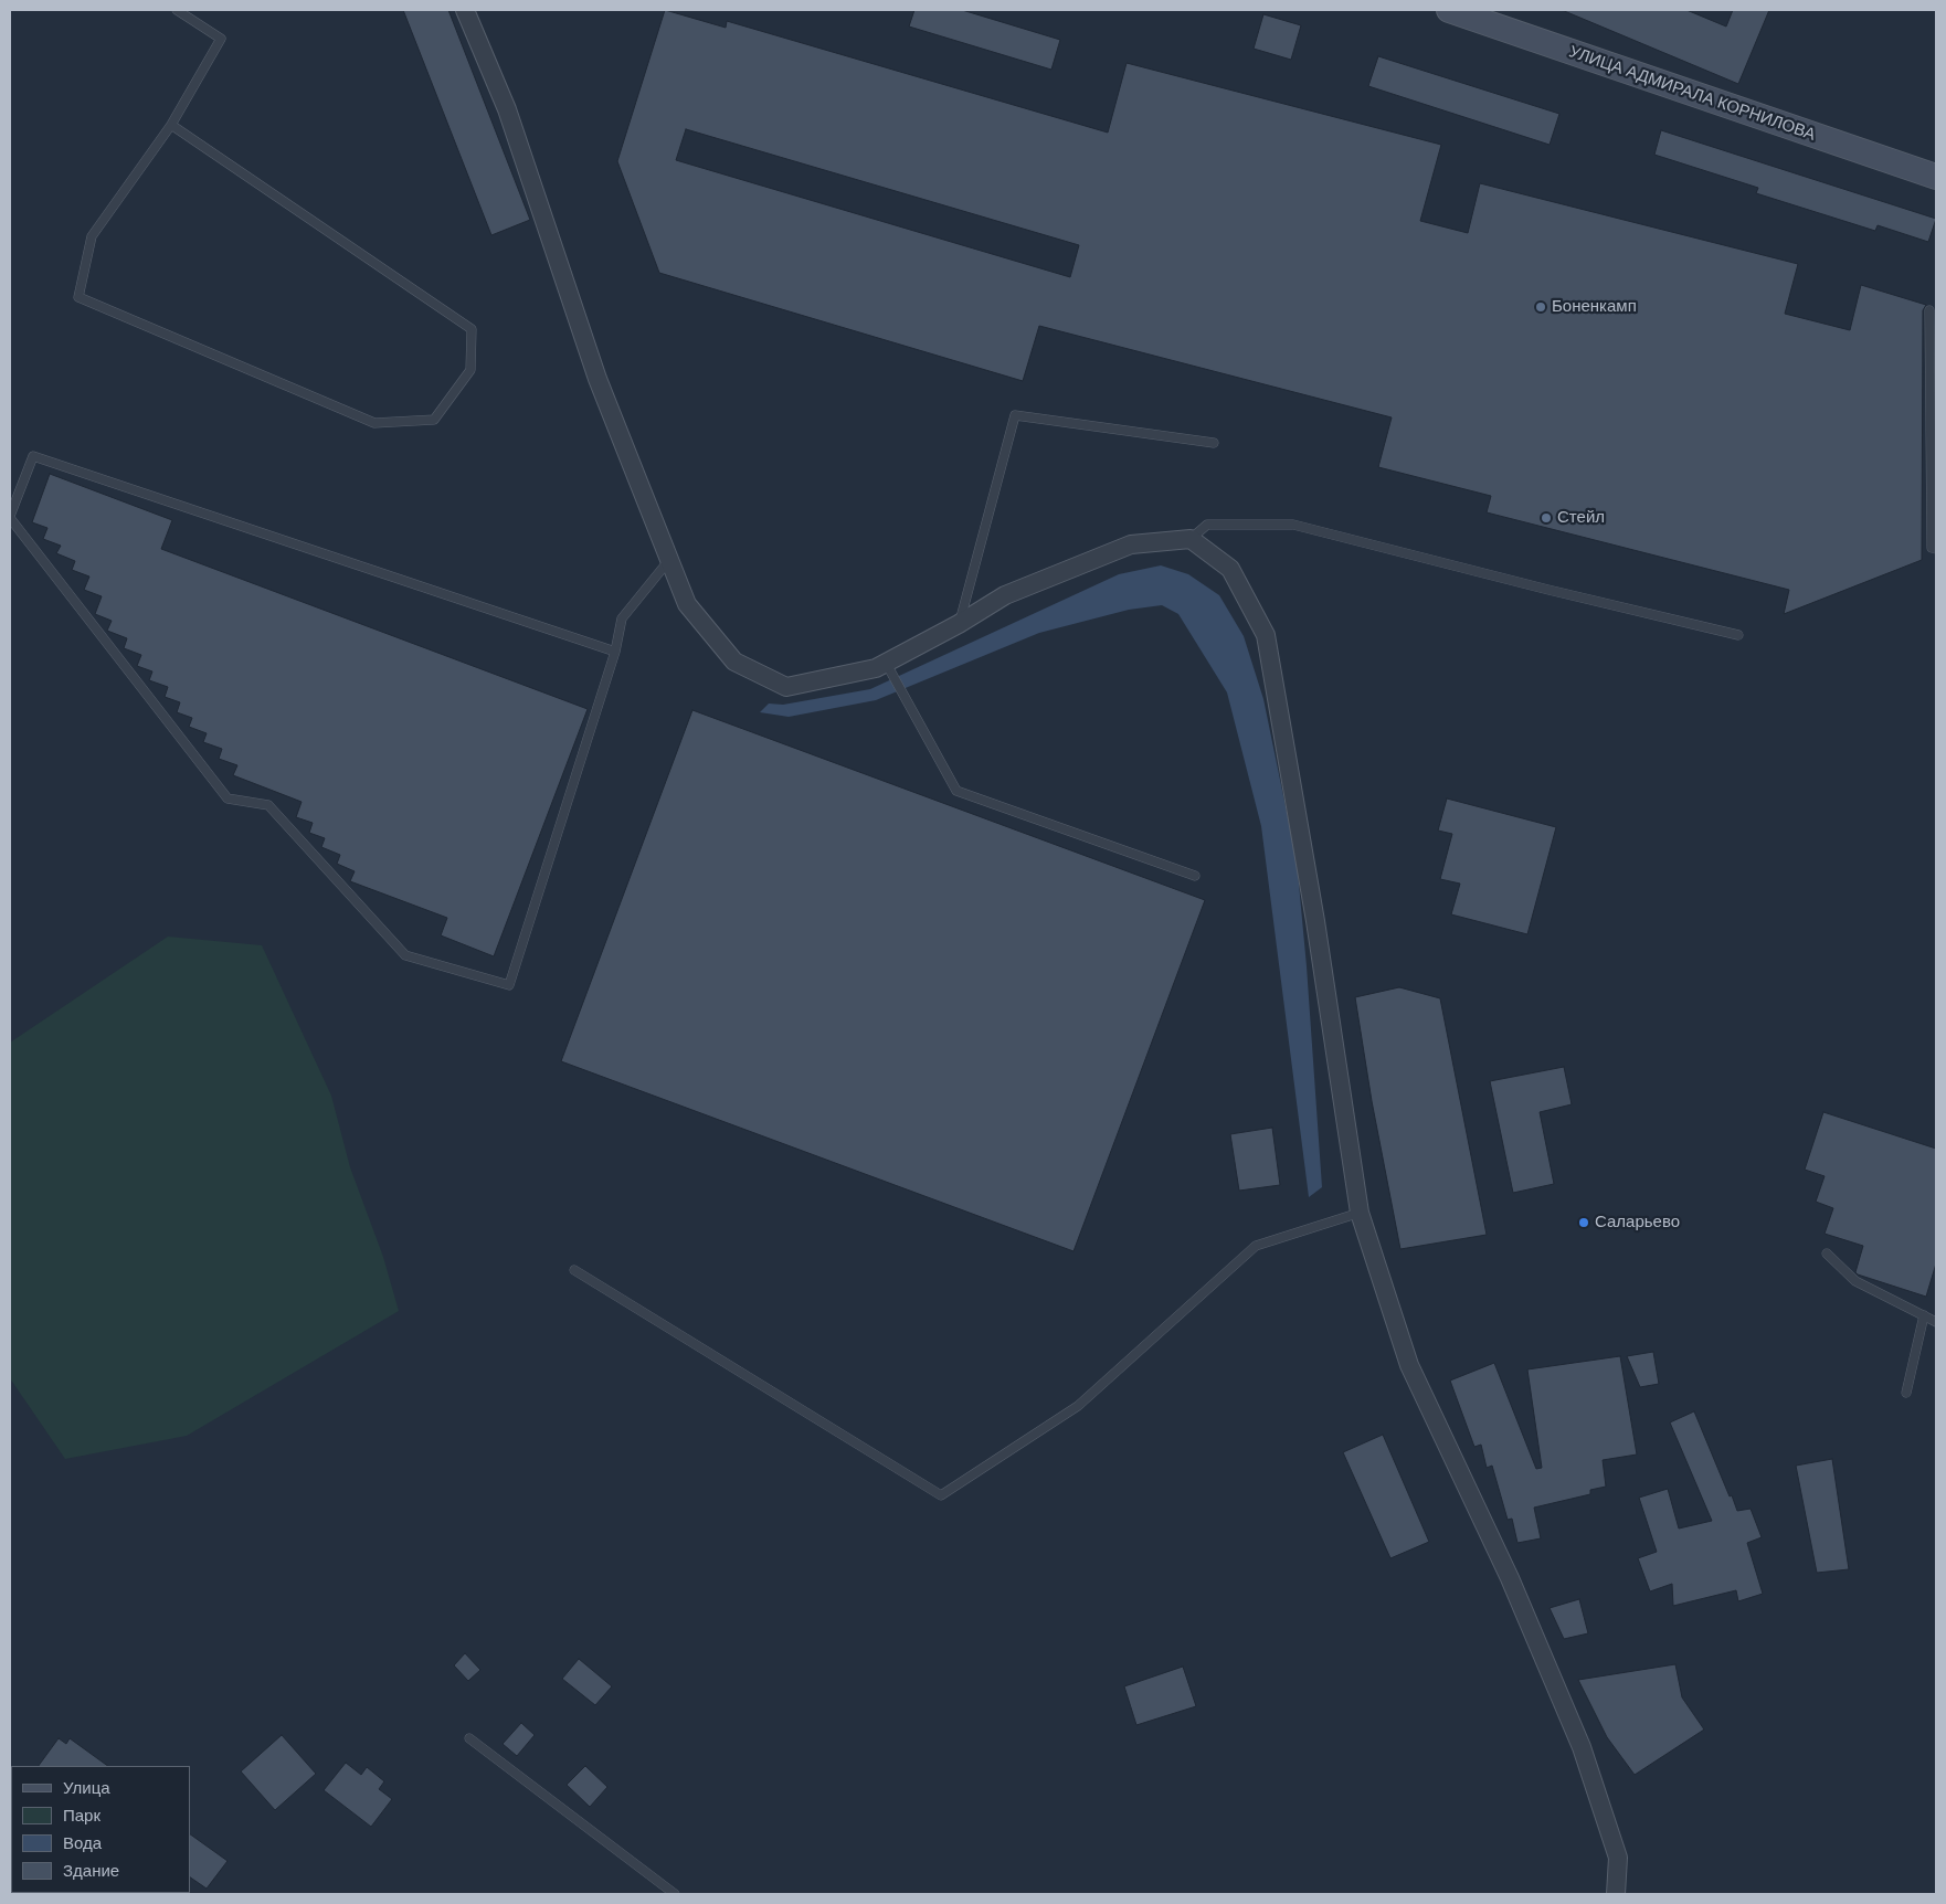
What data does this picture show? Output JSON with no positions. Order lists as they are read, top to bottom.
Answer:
{
  "streets": {
    "main road": ["УЛИЦА АДМИРАЛА КОРНИЛОВА"]
  },
  "places": ["Боненкамп", "Стейл", "Саларьево"],
  "legend": [
    "Улица",
    "Парк",
    "Вода",
    "Здание"
  ]
}
